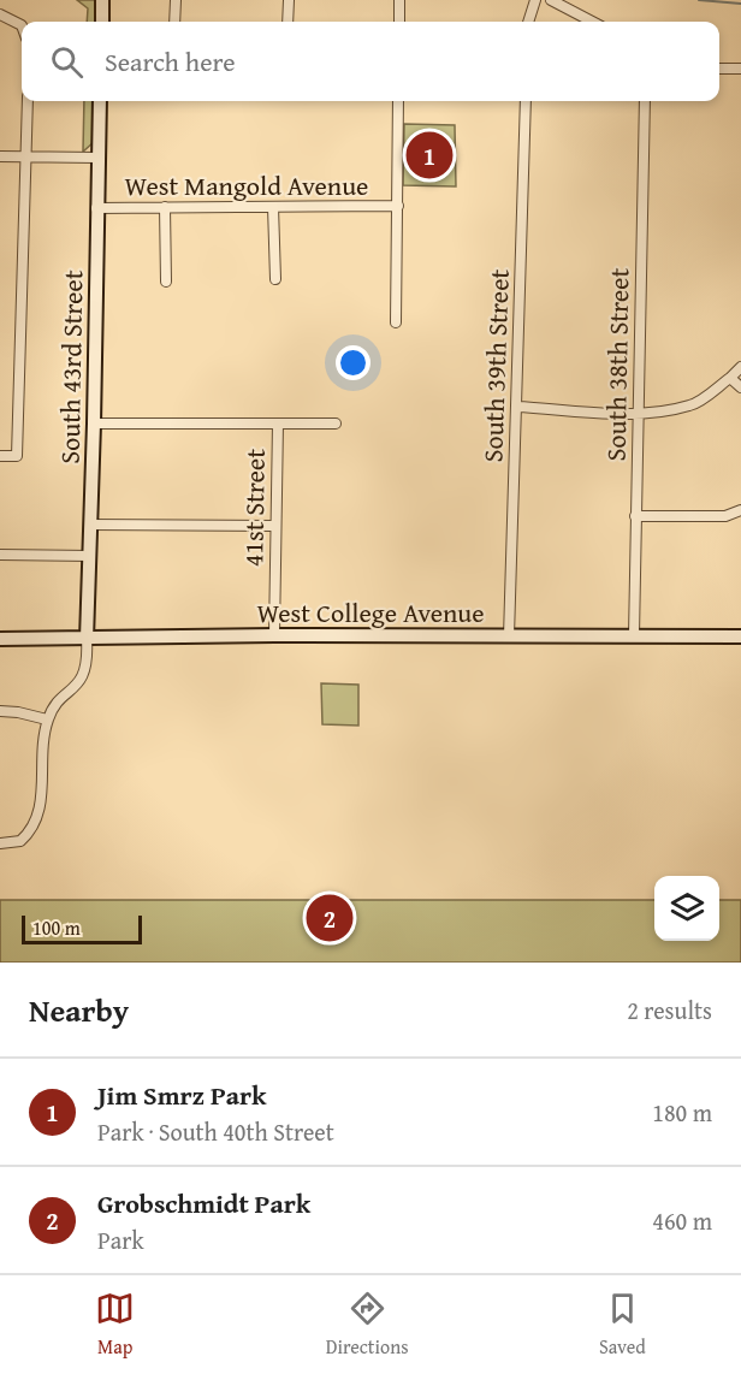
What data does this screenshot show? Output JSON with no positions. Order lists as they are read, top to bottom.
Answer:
{
  "streets": {
    "street": [
      "West Mangold Avenue",
      "South 38th Street",
      "South 39th Street",
      "South 43rd Street",
      "41st Street",
      "West College Avenue"
    ]
  },
  "crossings": [
    ["West Mangold Avenue", "South 43rd Street"],
    ["South 38th Street", "West College Avenue"],
    ["South 39th Street", "West College Avenue"],
    ["South 43rd Street", "West College Avenue"],
    ["41st Street", "West College Avenue"]
  ],
  "scale_bar": "100 m",
  "page": {
    "search": "Search here",
    "pins": ["1", "2"],
    "scale": "100 m",
    "heading": ["Nearby", "2 results"],
    "list": [
      {
        "mark": "1",
        "name": "Jim Smrz Park",
        "note": "Park · South 40th Street",
        "value": "180 m"
      },
      {
        "mark": "2",
        "name": "Grobschmidt Park",
        "note": "Park",
        "value": "460 m"
      }
    ],
    "nav": ["Map", "Directions", "Saved"]
  }
}
